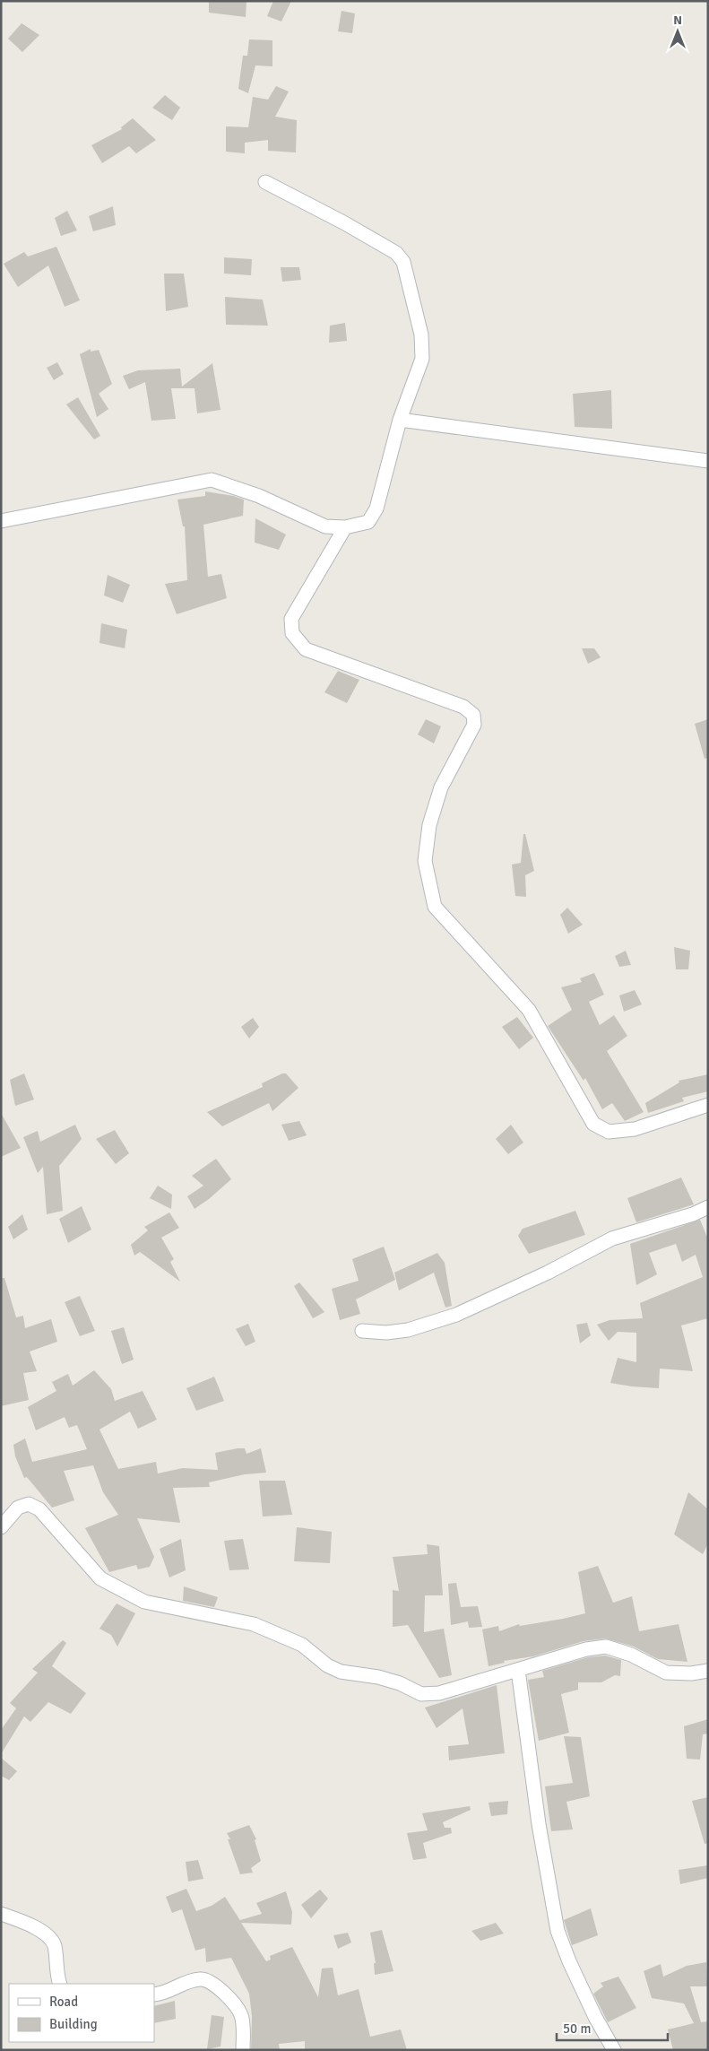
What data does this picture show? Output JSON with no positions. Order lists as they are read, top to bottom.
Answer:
{
  "legend": ["Road", "Building"],
  "scale_bar": "50 m",
  "north": "top"
}
